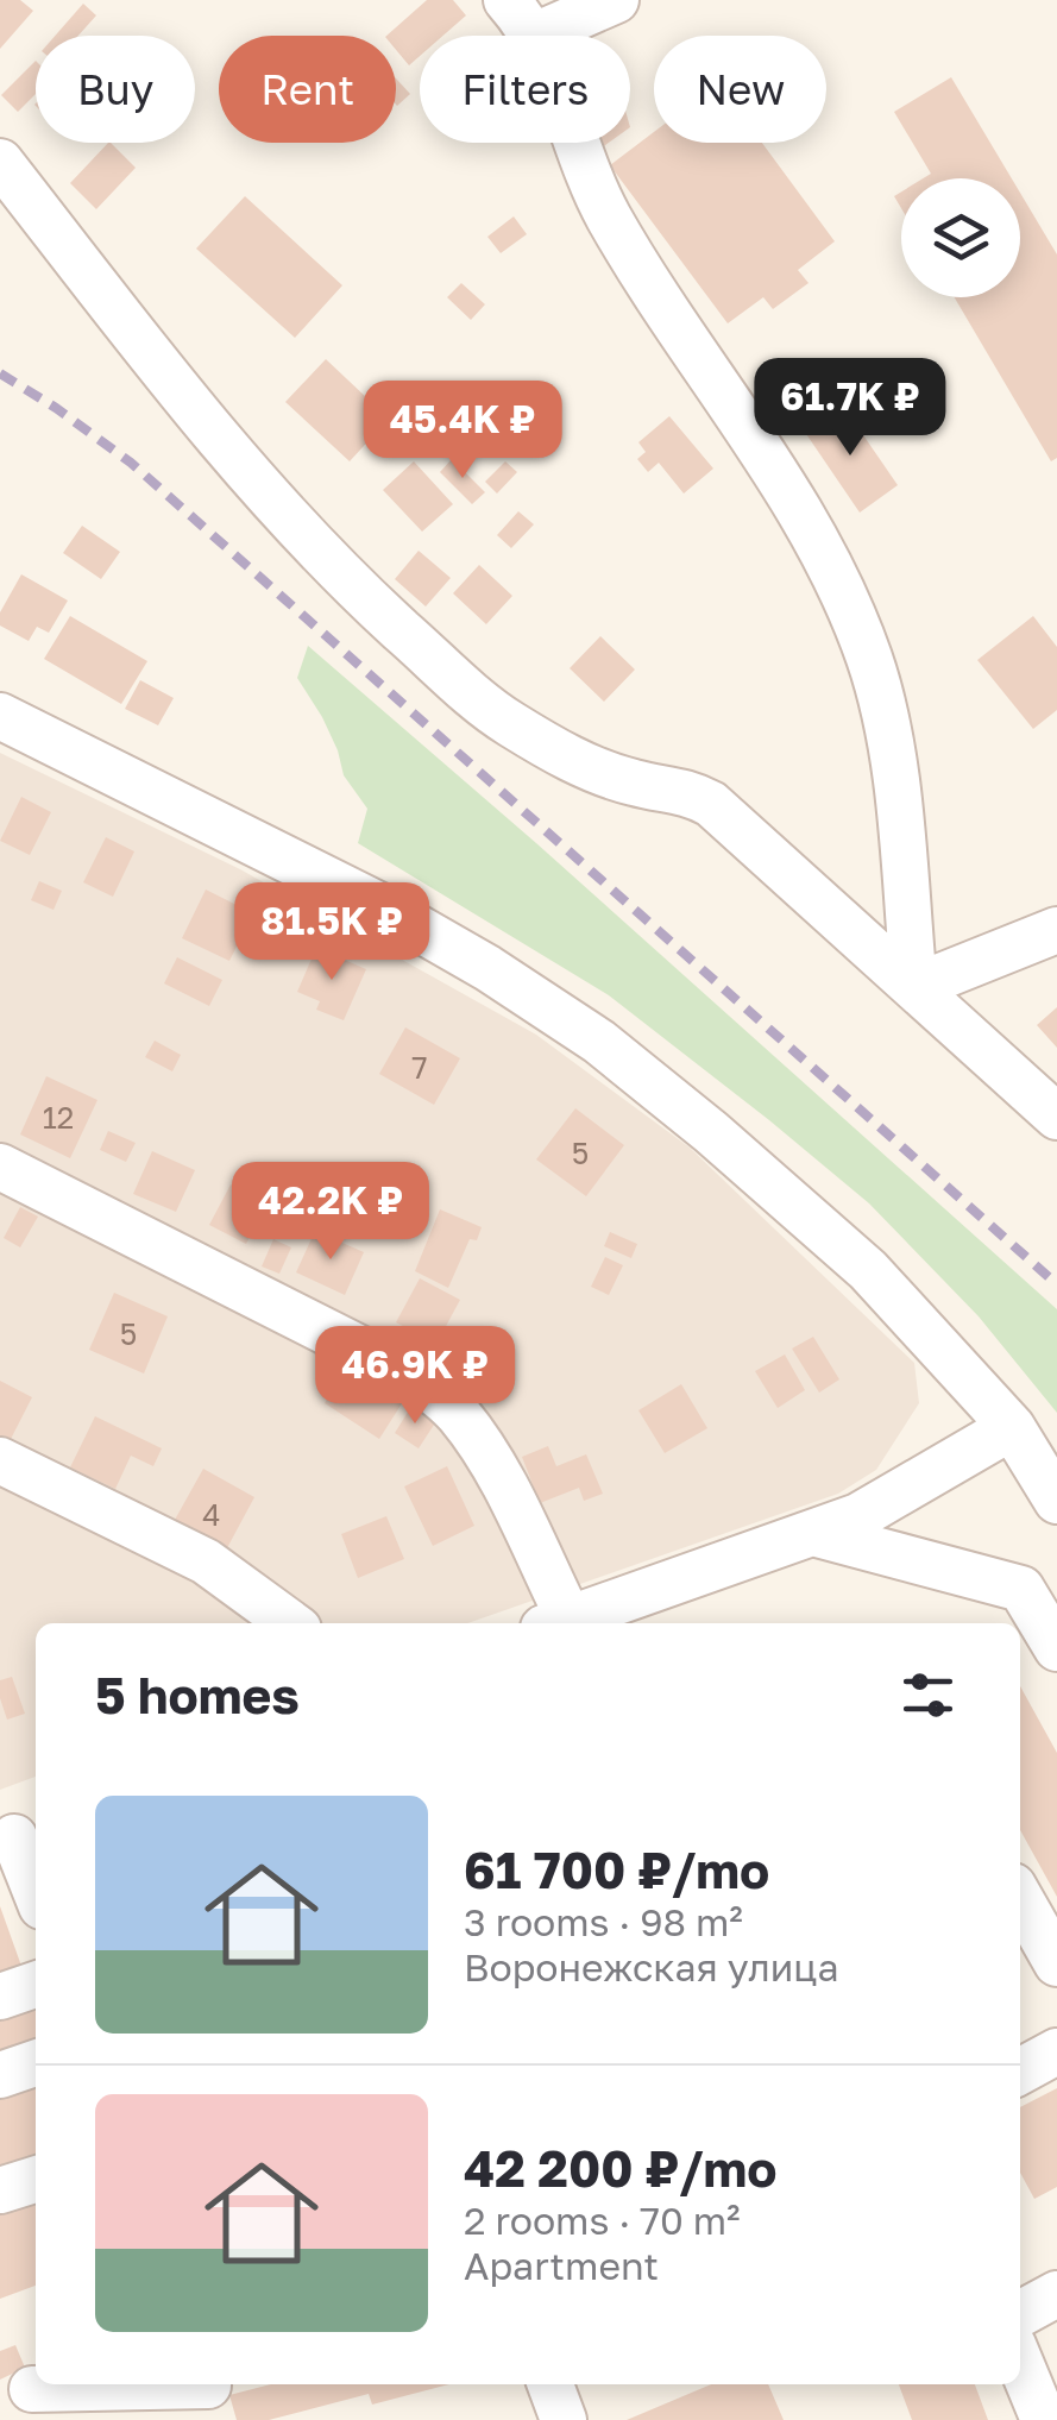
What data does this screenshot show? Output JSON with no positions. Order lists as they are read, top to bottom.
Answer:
{
  "house_numbers": [
    "7",
    "12",
    "5",
    "5",
    "4"
  ],
  "page": {
    "chip": [
      "Buy",
      "Rent",
      "Filters",
      "New"
    ],
    "price": [
      "61.7K ₽",
      "45.4K ₽",
      "81.5K ₽",
      "42.2K ₽",
      "46.9K ₽"
    ],
    "heading": "5 homes",
    "list": [
      {
        "name": "61 700 ₽/mo",
        "note": "3 rooms · 98 m² · Воронежская улица"
      },
      {
        "name": "42 200 ₽/mo",
        "note": "2 rooms · 70 m² · Apartment"
      }
    ]
  }
}
